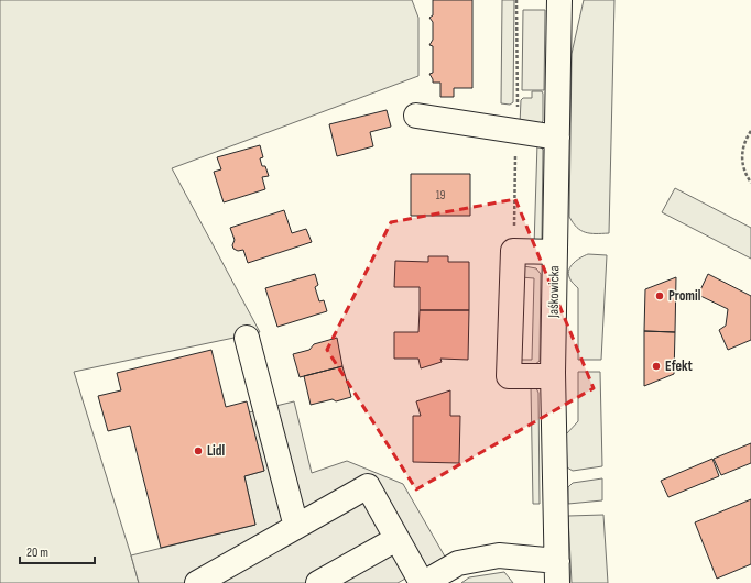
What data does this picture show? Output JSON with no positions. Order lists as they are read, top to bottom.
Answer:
{
  "streets": {
    "street": ["Jaśkowicka"]
  },
  "places": ["Promil", "Efekt", "Lidl"],
  "house_numbers": ["19"],
  "scale_bar": "20 m"
}
